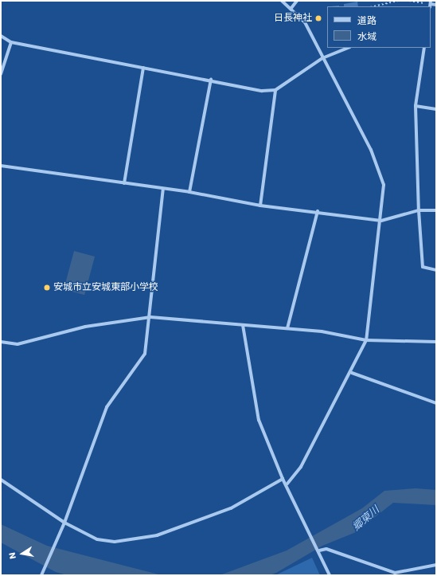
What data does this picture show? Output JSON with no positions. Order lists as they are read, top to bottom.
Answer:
{
  "water": ["郷東川"],
  "places": ["日長神社", "安城市立安城東部小学校"],
  "legend": ["道路", "水域"],
  "north": "left"
}
